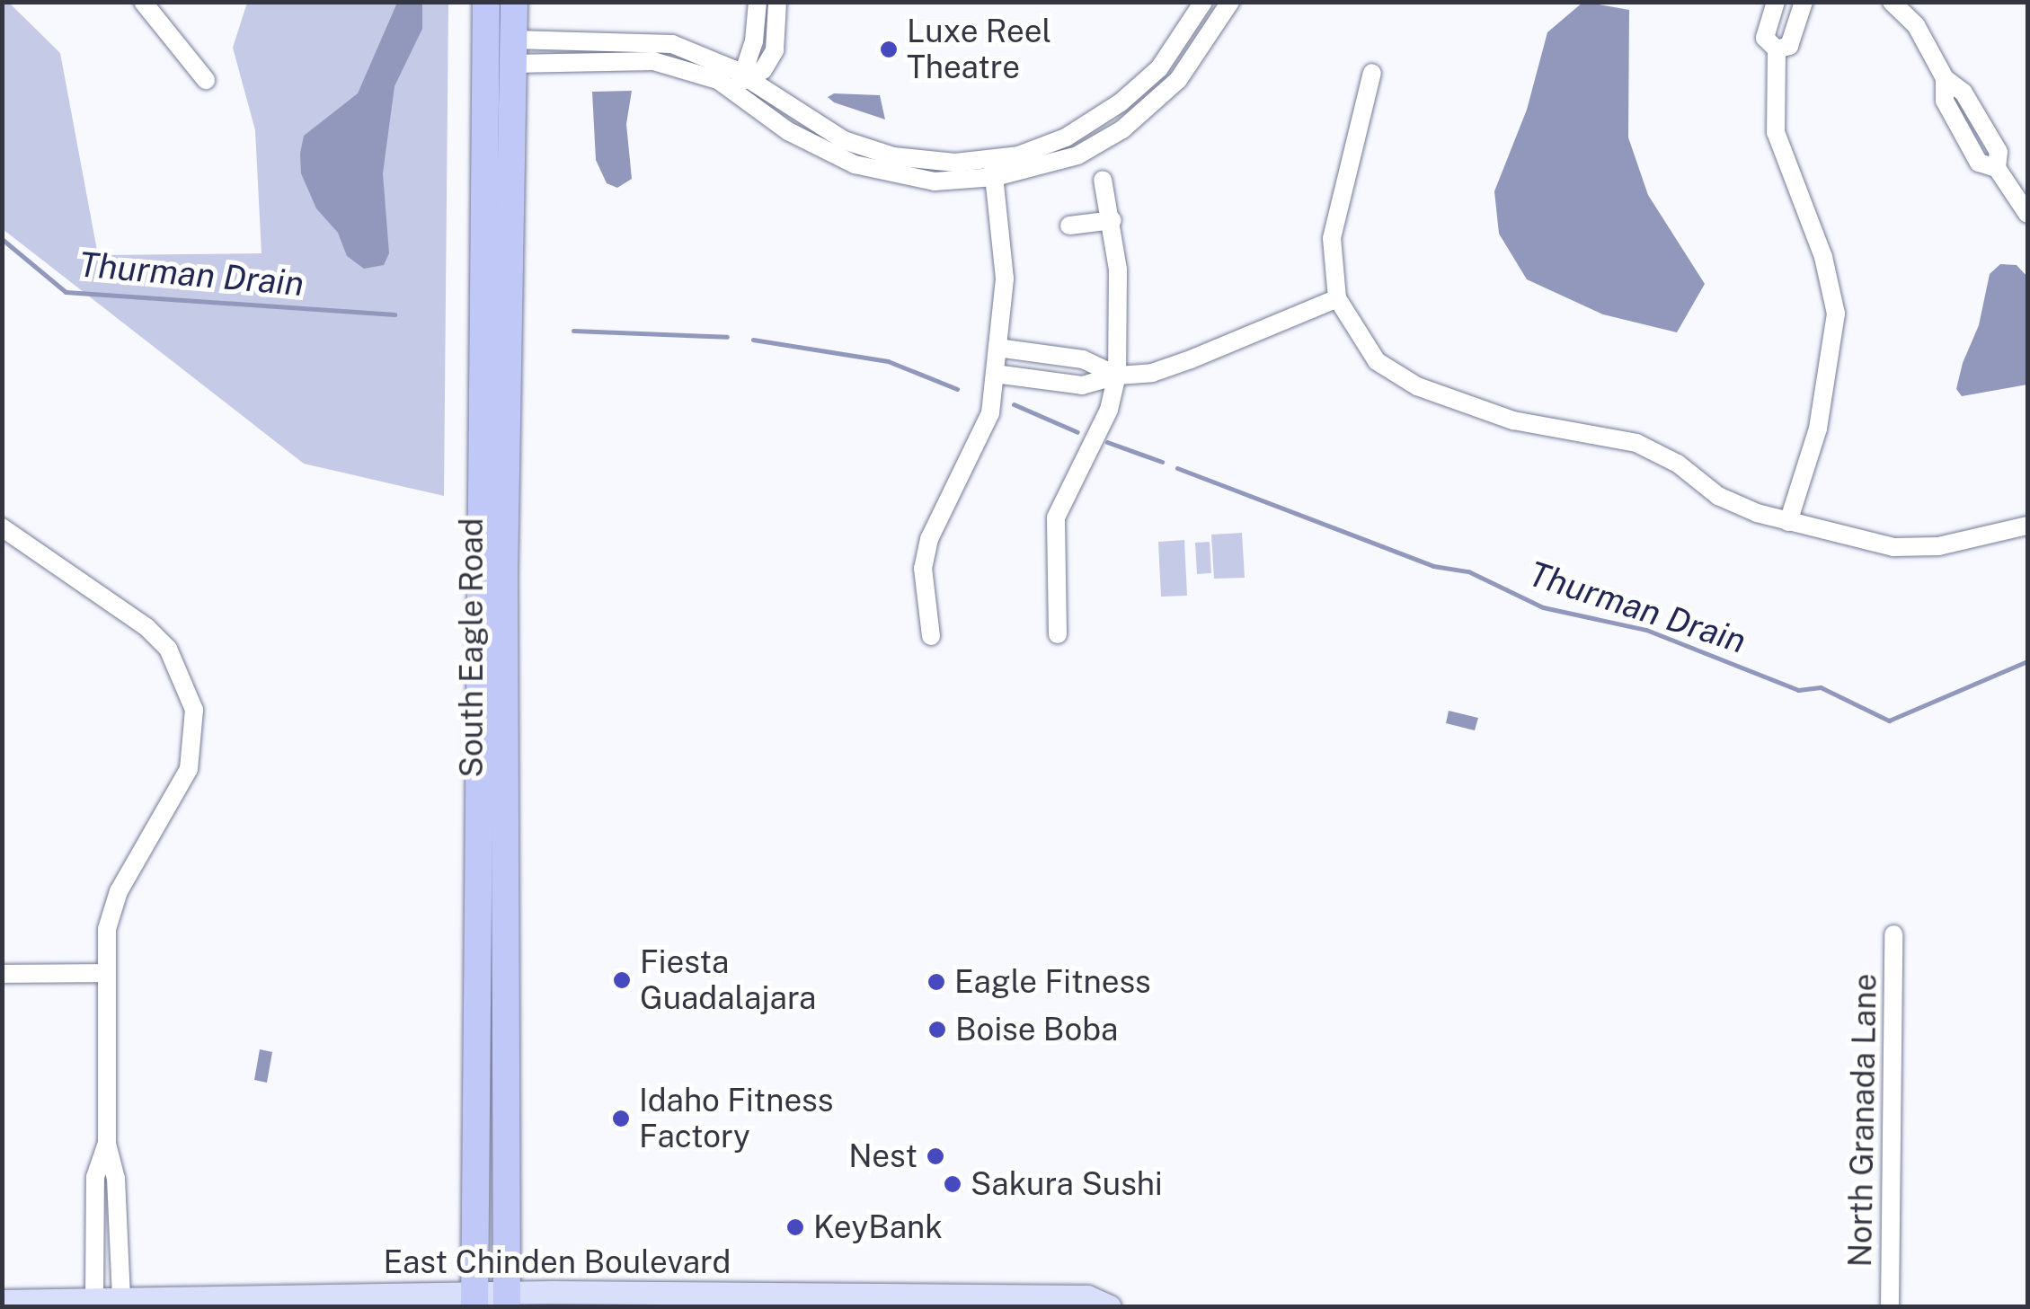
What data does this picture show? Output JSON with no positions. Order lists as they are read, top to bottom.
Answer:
{
  "streets": {
    "highway": ["South Eagle Road"],
    "main road": ["East Chinden Boulevard"],
    "street": ["North Granada Lane"]
  },
  "crossings": [
    ["South Eagle Road", "East Chinden Boulevard"]
  ],
  "water": ["Thurman Drain"],
  "places": [
    "Luxe Reel Theatre",
    "Fiesta Guadalajara",
    "Eagle Fitness",
    "Boise Boba",
    "Idaho Fitness Factory",
    "Nest",
    "Sakura Sushi",
    "KeyBank"
  ]
}
